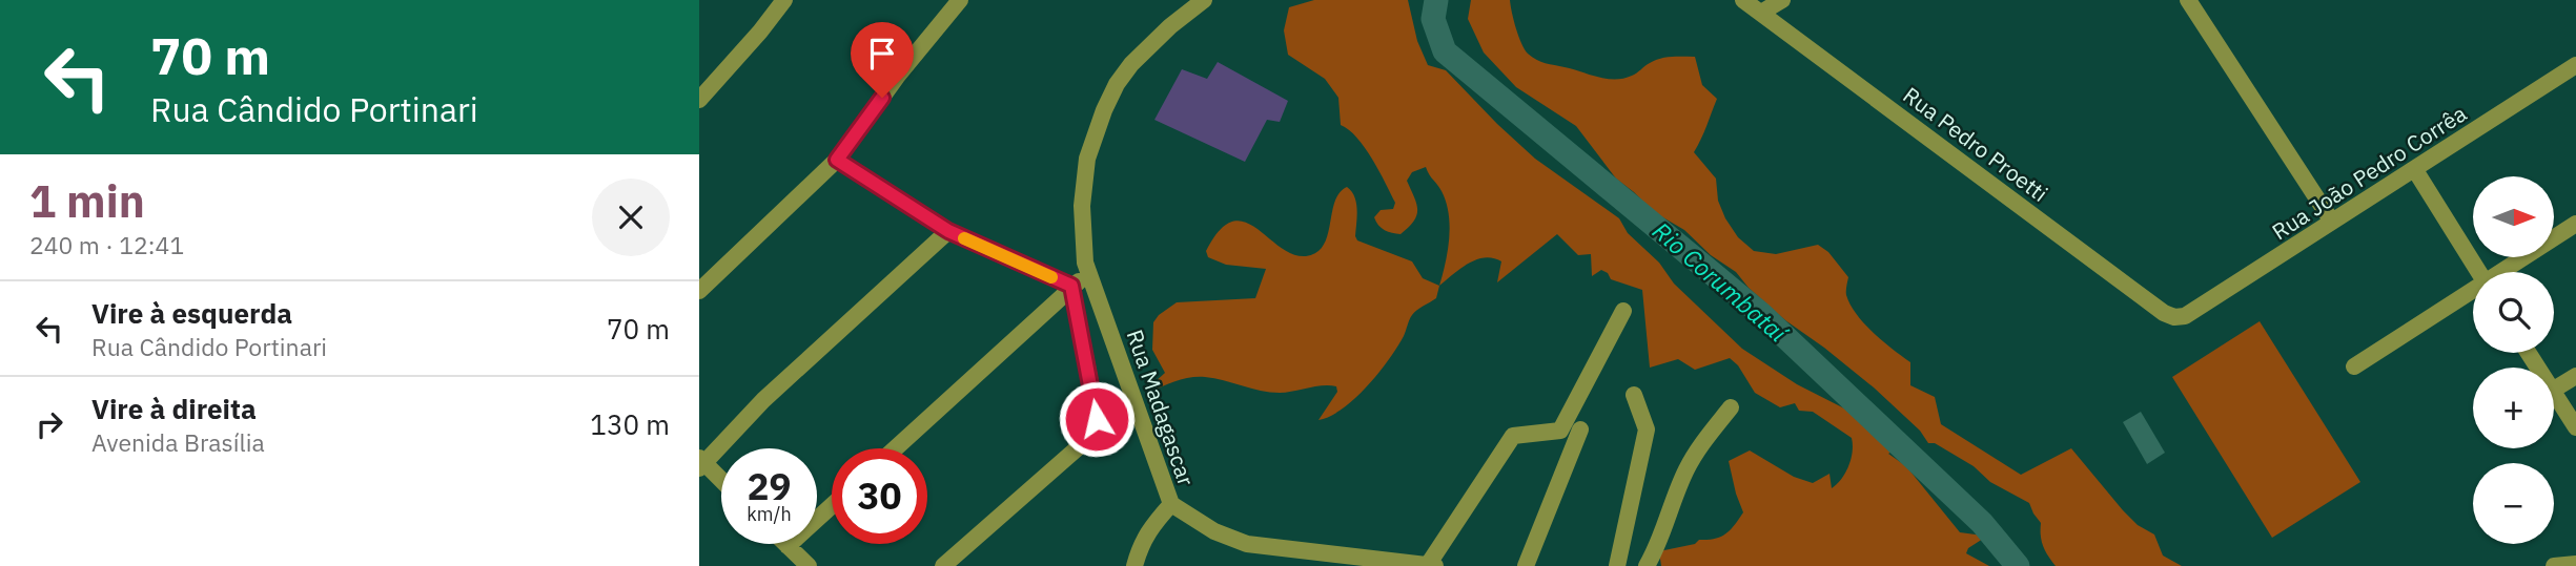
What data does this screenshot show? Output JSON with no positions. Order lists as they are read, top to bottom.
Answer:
{
  "streets": {
    "street": ["Rua Pedro Proetti", "Rua João Pedro Corrêa", "Rua Madagascar"]
  },
  "crossings": [
    ["Rua Pedro Proetti", "Rua João Pedro Corrêa"]
  ],
  "water": ["Rio Corumbataí"],
  "north": "right",
  "page": {
    "turn": ["70 m", "Rua Cândido Portinari"],
    "heading": ["1 min", "240 m · 12:41"],
    "map_buttons": ["+", "−"],
    "list": [
      {
        "name": "Vire à esquerda",
        "note": "Rua Cândido Portinari",
        "value": "70 m"
      },
      {
        "name": "Vire à direita",
        "note": "Avenida Brasília",
        "value": "130 m"
      }
    ],
    "speed": "29 km/h",
    "limit": "30"
  }
}
